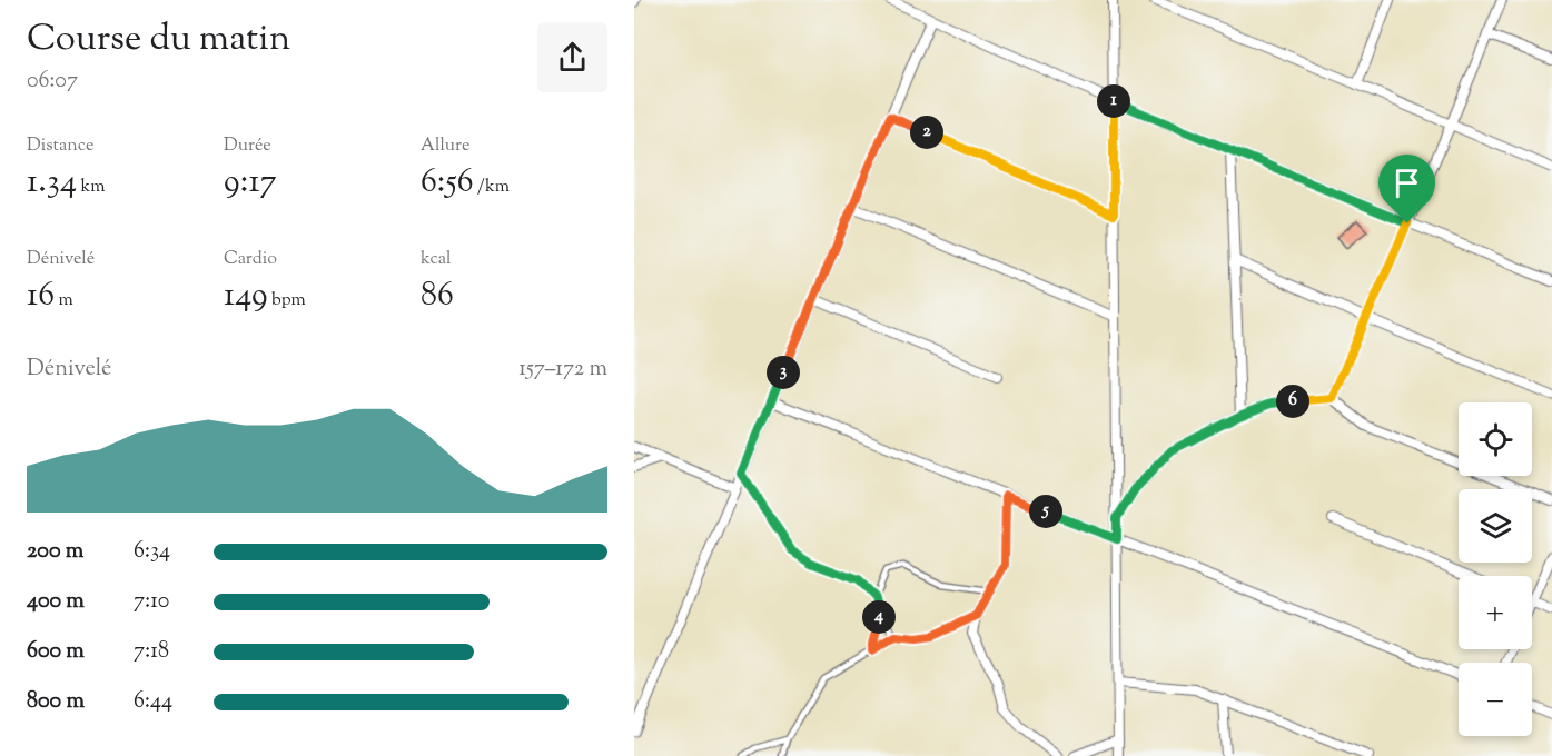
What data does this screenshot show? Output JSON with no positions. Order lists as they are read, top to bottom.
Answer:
{
  "page": {
    "heading": ["Course du matin", "06:07"],
    "pins": [
      "1",
      "2",
      "3",
      "6",
      "5",
      "4"
    ],
    "stats": [
      ["Distance", "1.34 km"],
      ["Durée", "9:17"],
      ["Allure", "6:56 /km"],
      ["Dénivelé", "16 m"],
      ["Cardio", "149 bpm"],
      ["kcal", "86"]
    ],
    "chart": ["Dénivelé", "157–172 m"],
    "map_buttons": ["+", "−"],
    "list": [
      {
        "name": "200 m",
        "note": "6:34"
      },
      {
        "name": "400 m",
        "note": "7:10"
      },
      {
        "name": "600 m",
        "note": "7:18"
      },
      {
        "name": "800 m",
        "note": "6:44"
      }
    ]
  }
}
